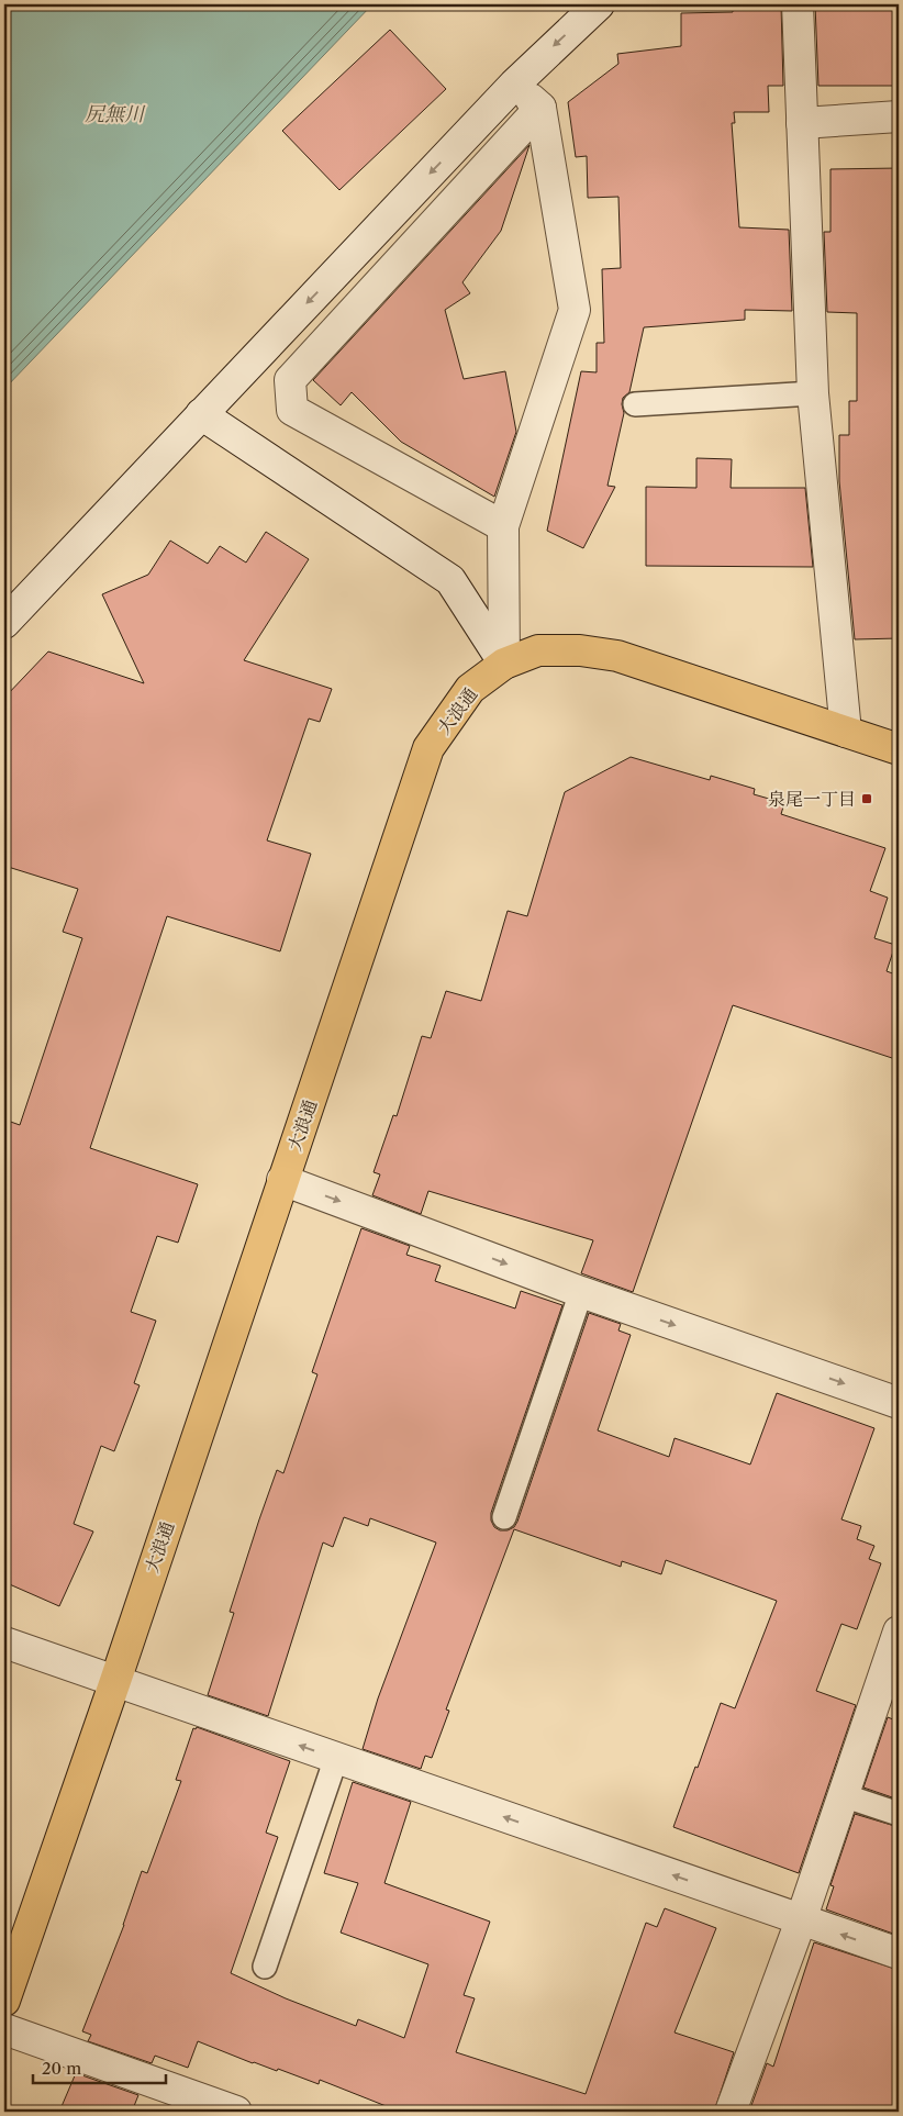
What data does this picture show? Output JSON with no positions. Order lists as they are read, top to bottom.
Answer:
{
  "streets": {
    "main road": ["大浪通"]
  },
  "water": ["尻無川"],
  "places": {
    "transit": ["泉尾一丁目"]
  },
  "scale_bar": "20 m"
}
